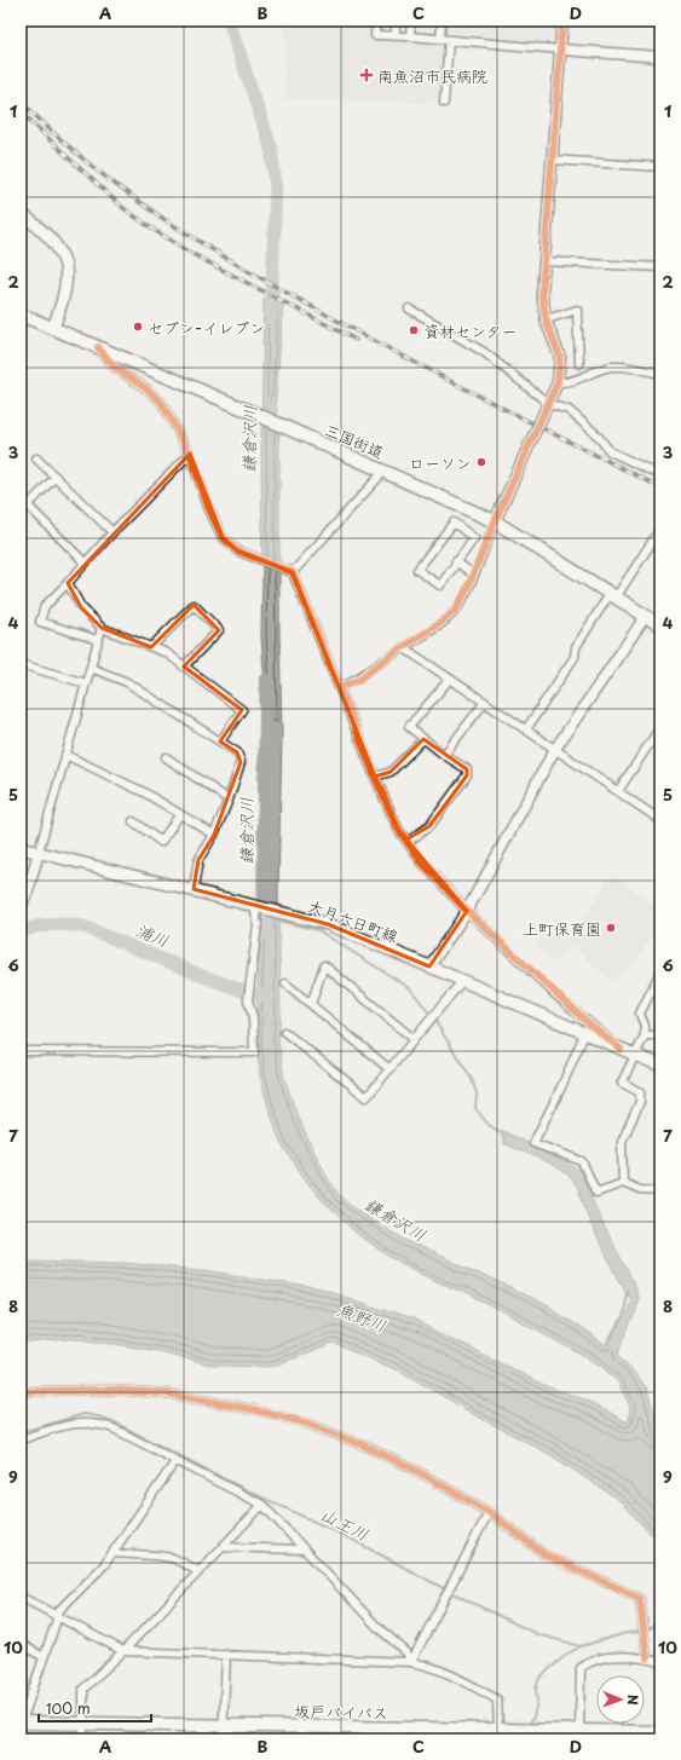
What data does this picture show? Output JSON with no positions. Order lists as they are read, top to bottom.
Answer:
{
  "streets": {
    "highway": ["三国街道", "坂戸バイパス"],
    "main road": ["大月六日町線"]
  },
  "water": [
    "鎌倉沢川",
    "浦川",
    "魚野川",
    "山王川"
  ],
  "places": {
    "health": ["南魚沼市民病院"],
    "other": [
      "セブン-イレブン",
      "資材センター",
      "ローソン",
      "上町保育園"
    ]
  },
  "scale_bar": "100 m",
  "north": "right",
  "grid": {
    "columns": [
      "A",
      "B",
      "C",
      "D"
    ],
    "rows": [
      "1",
      "2",
      "3",
      "4",
      "5",
      "6",
      "7",
      "8",
      "9",
      "10"
    ]
  }
}
